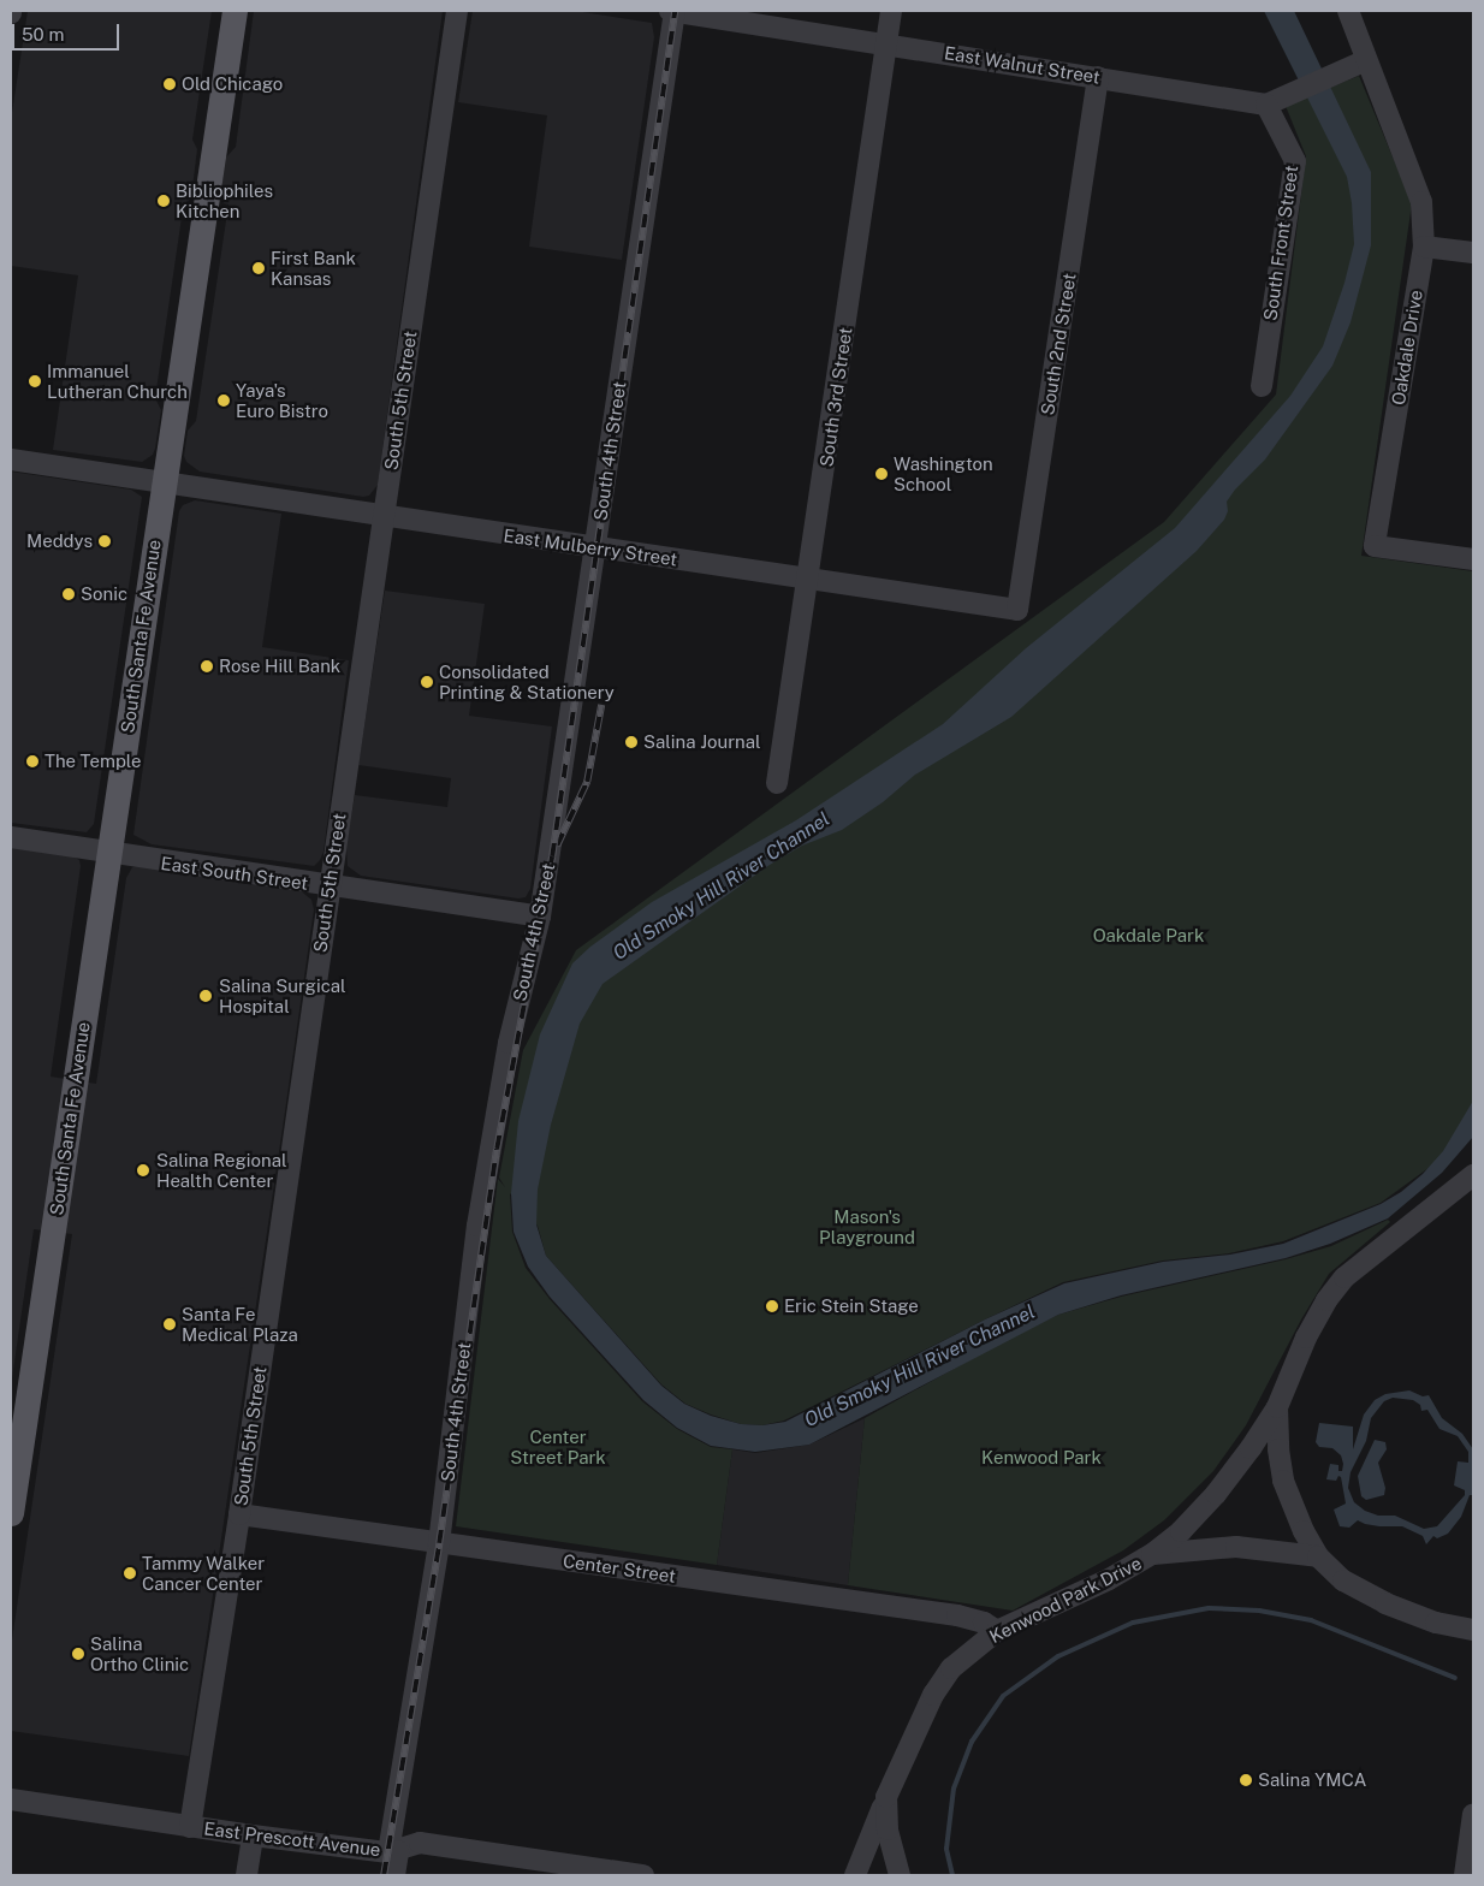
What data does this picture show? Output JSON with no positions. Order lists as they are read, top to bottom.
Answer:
{
  "streets": {
    "main road": ["South Santa Fe Avenue"],
    "street": [
      "East Walnut Street",
      "South Front Street",
      "South 2nd Street",
      "Oakdale Drive",
      "South 3rd Street",
      "South 5th Street",
      "South 4th Street",
      "East Mulberry Street",
      "East South Street",
      "Center Street",
      "Kenwood Park Drive",
      "East Prescott Avenue"
    ]
  },
  "crossings": [
    ["East Walnut Street", "South Front Street"],
    ["East Walnut Street", "South 2nd Street"],
    ["East Walnut Street", "South 3rd Street"],
    ["East Walnut Street", "South 4th Street"],
    ["South 2nd Street", "East Mulberry Street"],
    ["South 3rd Street", "East Mulberry Street"],
    ["South 5th Street", "East Mulberry Street"],
    ["South 5th Street", "East South Street"],
    ["South 5th Street", "Center Street"],
    ["South 5th Street", "East Prescott Avenue"],
    ["South 4th Street", "East Mulberry Street"],
    ["South 4th Street", "East South Street"],
    ["South 4th Street", "Center Street"],
    ["South 4th Street", "East Prescott Avenue"],
    ["East Mulberry Street", "South Santa Fe Avenue"],
    ["South Santa Fe Avenue", "East South Street"],
    ["Center Street", "Kenwood Park Drive"]
  ],
  "water": ["Old Smoky Hill River Channel"],
  "parks": [
    "Oakdale Park",
    "Mason's Playground",
    "Center Street Park",
    "Kenwood Park"
  ],
  "places": [
    "Old Chicago",
    "Bibliophiles Kitchen",
    "First Bank Kansas",
    "Immanuel Lutheran Church",
    "Yaya's Euro Bistro",
    "Washington School",
    "Meddys",
    "Sonic",
    "Rose Hill Bank",
    "Consolidated Printing & Stationery",
    "Salina Journal",
    "The Temple",
    "Salina Surgical Hospital",
    "Salina Regional Health Center",
    "Eric Stein Stage",
    "Santa Fe Medical Plaza",
    "Tammy Walker Cancer Center",
    "Salina Ortho Clinic",
    "Salina YMCA"
  ],
  "scale_bar": "50 m"
}
